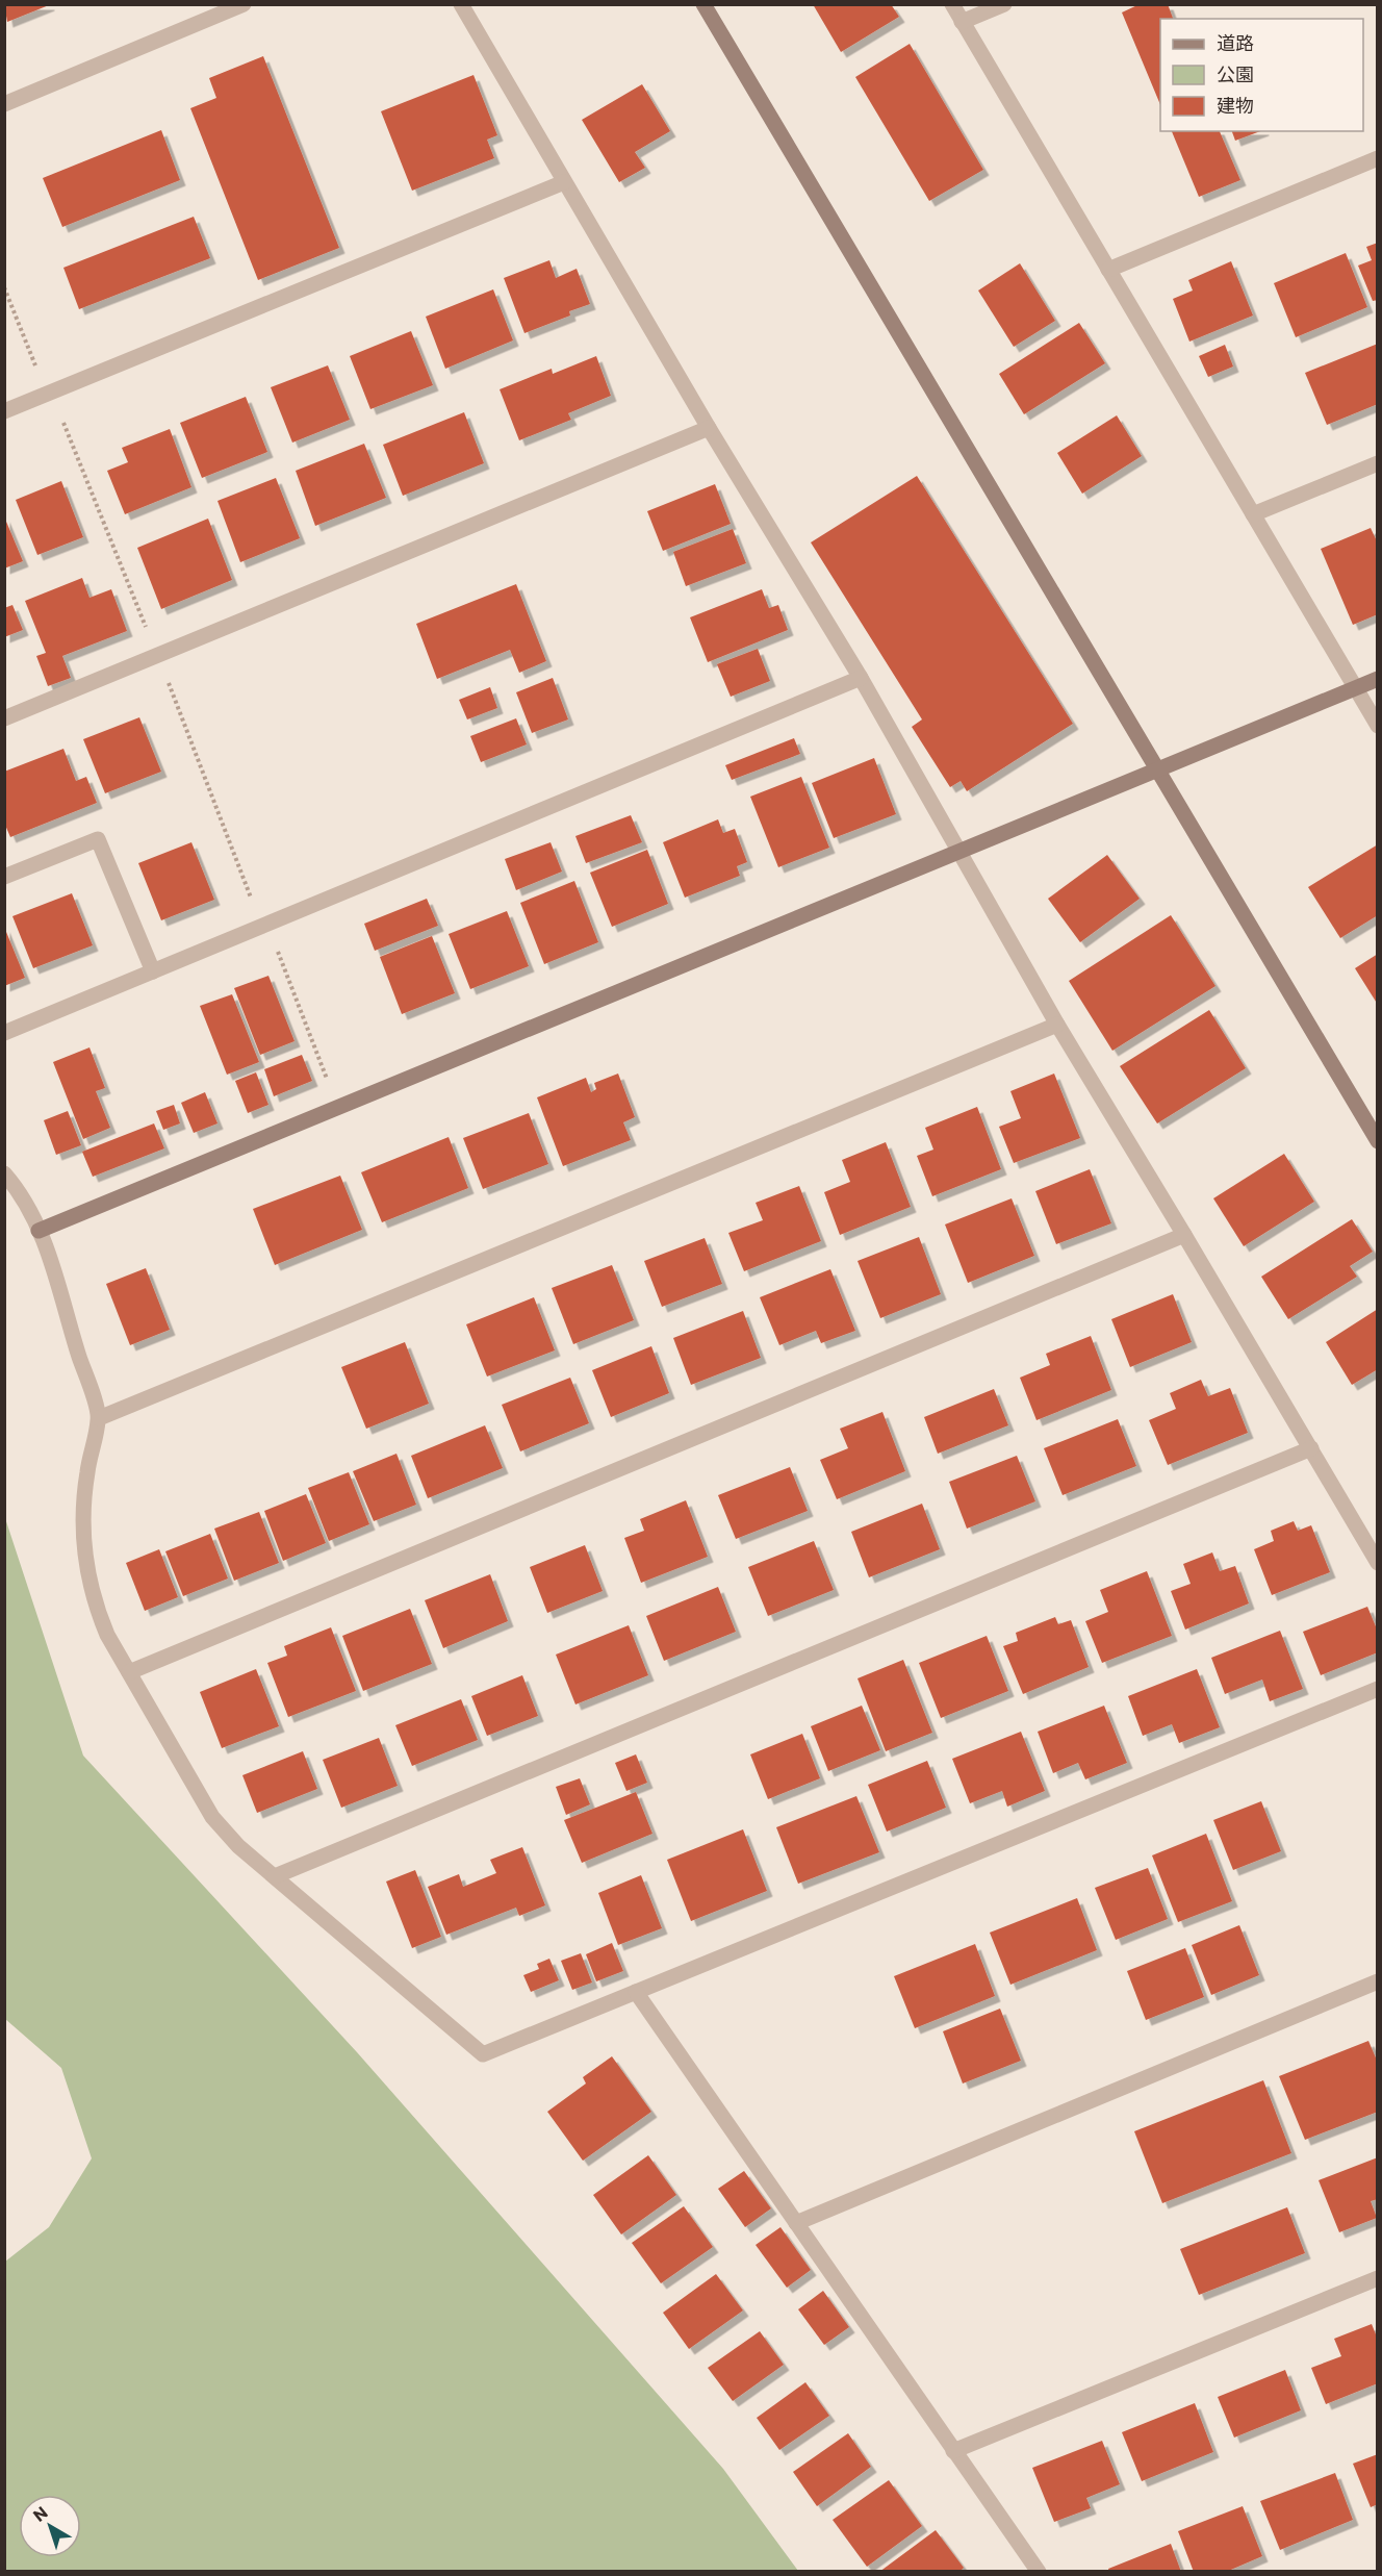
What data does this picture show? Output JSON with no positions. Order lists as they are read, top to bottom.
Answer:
{
  "legend": ["道路", "公園", "建物"],
  "north": "top left"
}
